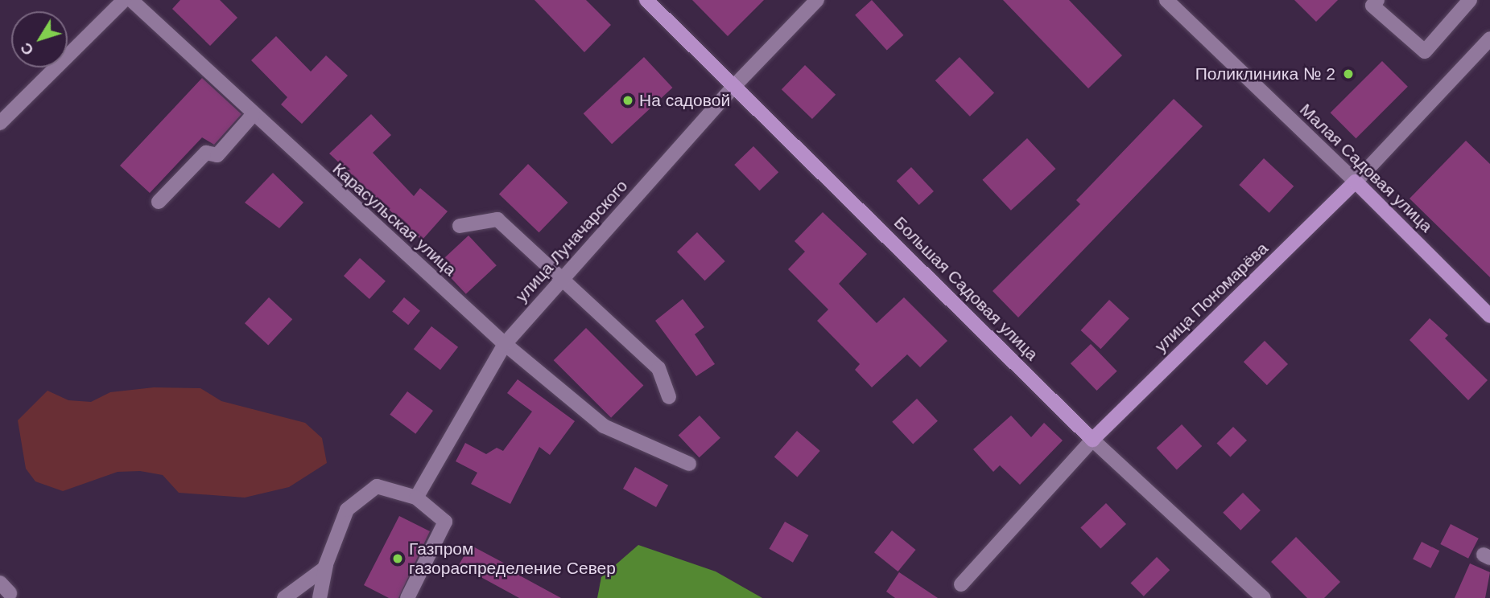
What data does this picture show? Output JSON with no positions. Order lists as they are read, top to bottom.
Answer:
{
  "streets": {
    "main road": ["Малая Садовая улица", "Большая Садовая улица", "улица Пономарёва"],
    "street": ["Карасульская улица", "улица Луначарского"]
  },
  "crossings": [
    ["Малая Садовая улица", "улица Пономарёва"],
    ["Карасульская улица", "улица Луначарского"],
    ["улица Луначарского", "Большая Садовая улица"],
    ["Большая Садовая улица", "улица Пономарёва"]
  ],
  "places": ["Поликлиника № 2", "На садовой", "Газпром газораспределение Север"],
  "north": "bottom left"
}
